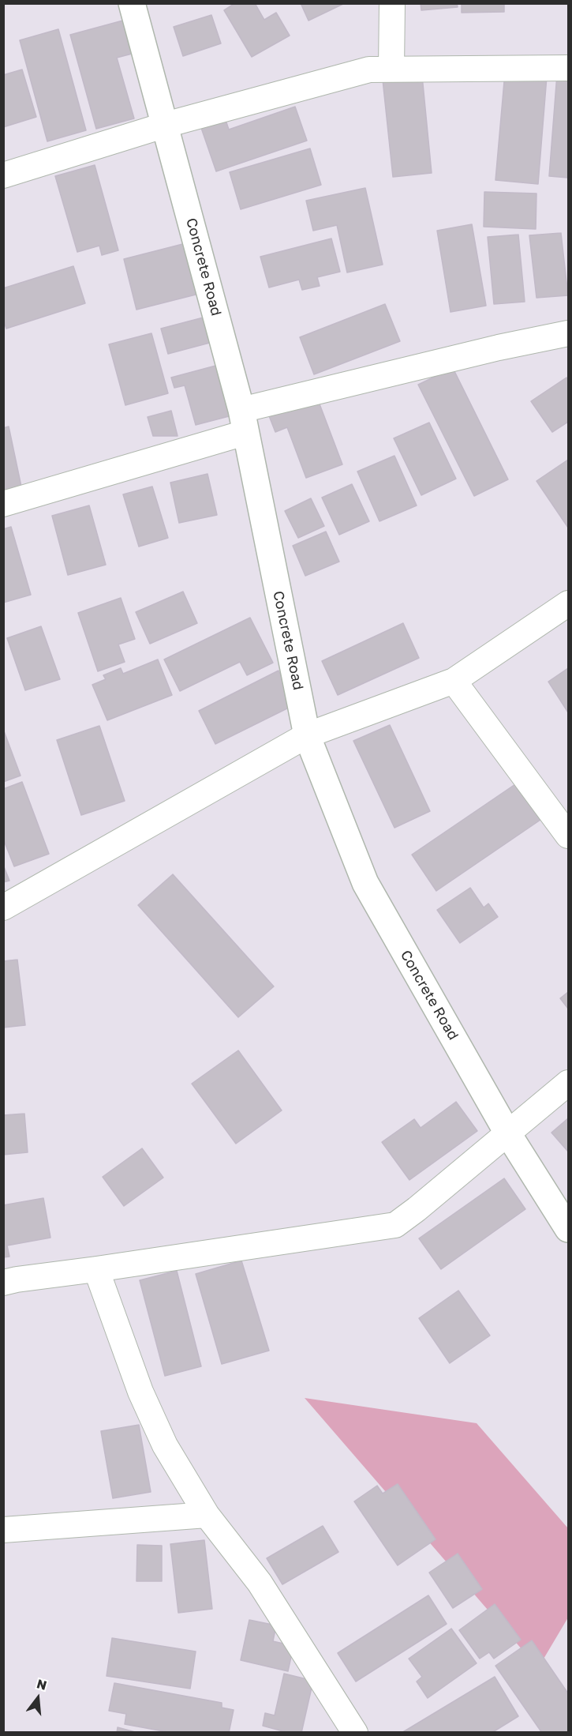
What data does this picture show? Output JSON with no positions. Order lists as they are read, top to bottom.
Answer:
{
  "streets": {
    "street": ["Concrete Road"]
  },
  "north": "top"
}
